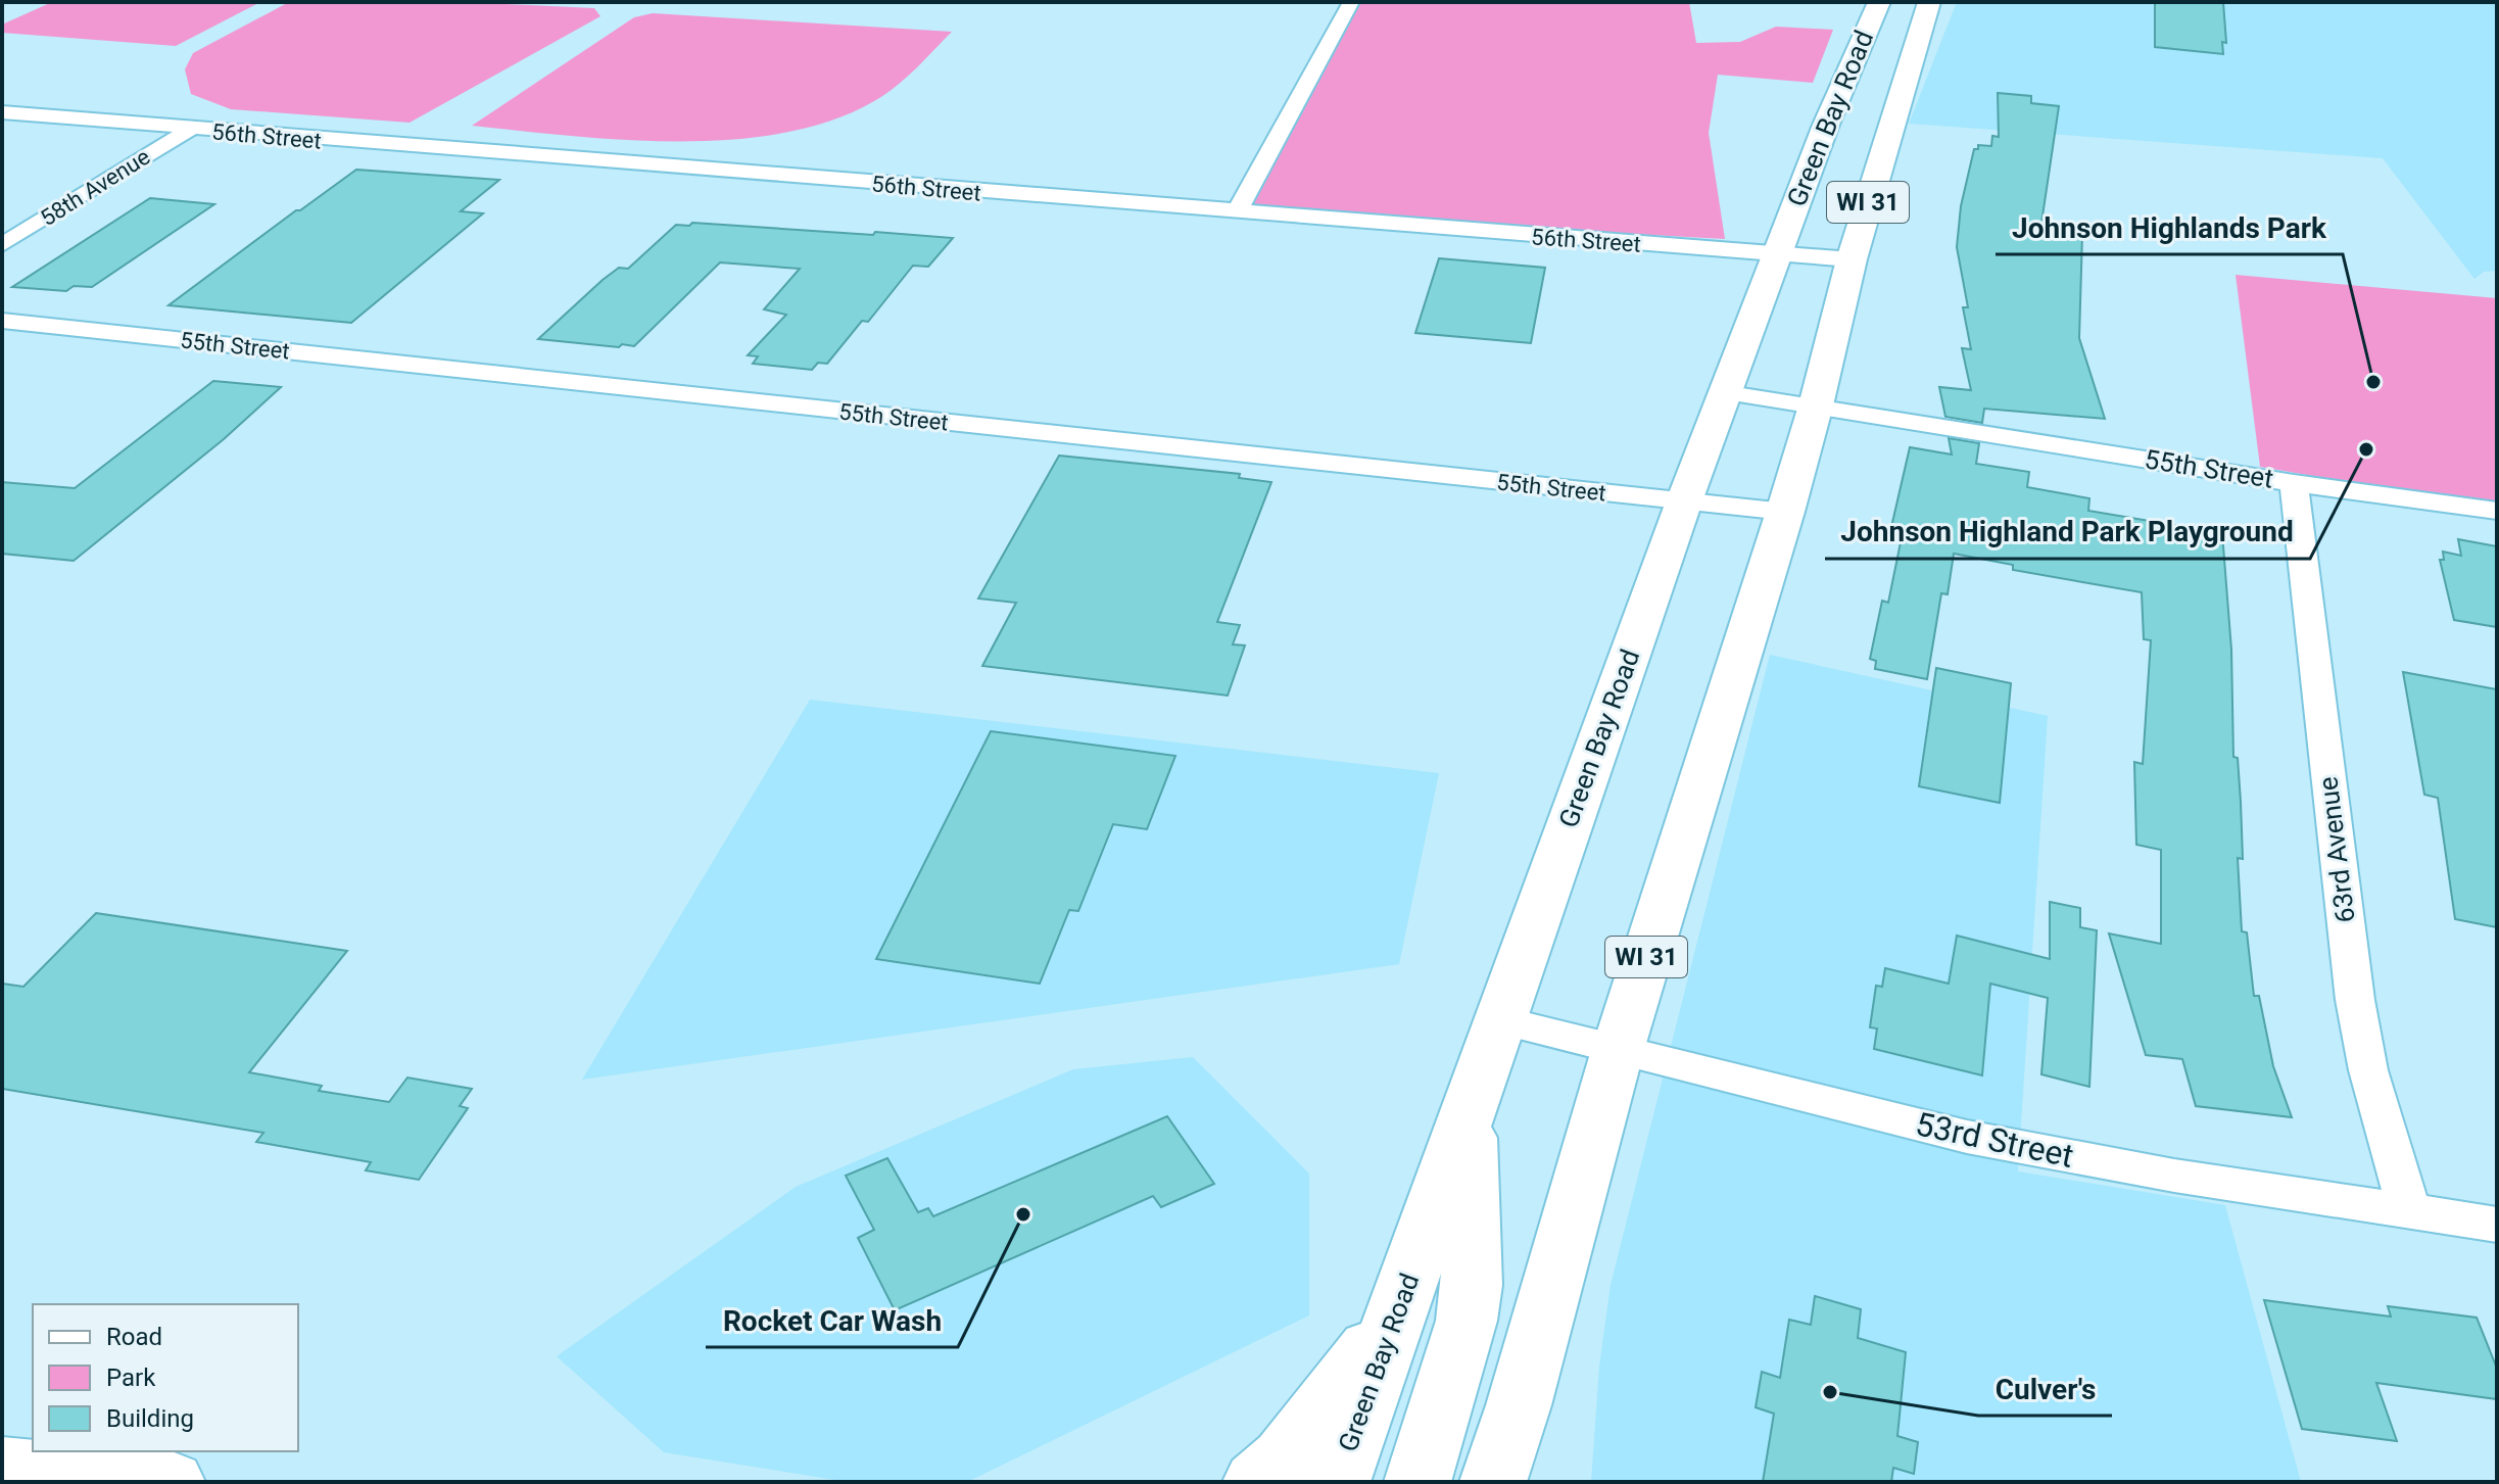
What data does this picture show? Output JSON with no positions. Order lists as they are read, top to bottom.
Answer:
{
  "streets": {
    "main road": ["Green Bay Road", "WI 31"],
    "street": [
      "56th Street",
      "58th Avenue",
      "55th Street",
      "63rd Avenue",
      "53rd Street"
    ]
  },
  "crossings": [
    ["Green Bay Road", "56th Street"],
    ["Green Bay Road", "55th Street"],
    ["Green Bay Road", "53rd Street"],
    ["56th Street", "58th Avenue"],
    ["55th Street", "63rd Avenue"],
    ["63rd Avenue", "53rd Street"]
  ],
  "places": [
    "Johnson Highlands Park",
    "Johnson Highland Park Playground",
    "Rocket Car Wash",
    "Culver's"
  ],
  "legend": ["Road", "Park", "Building"]
}
